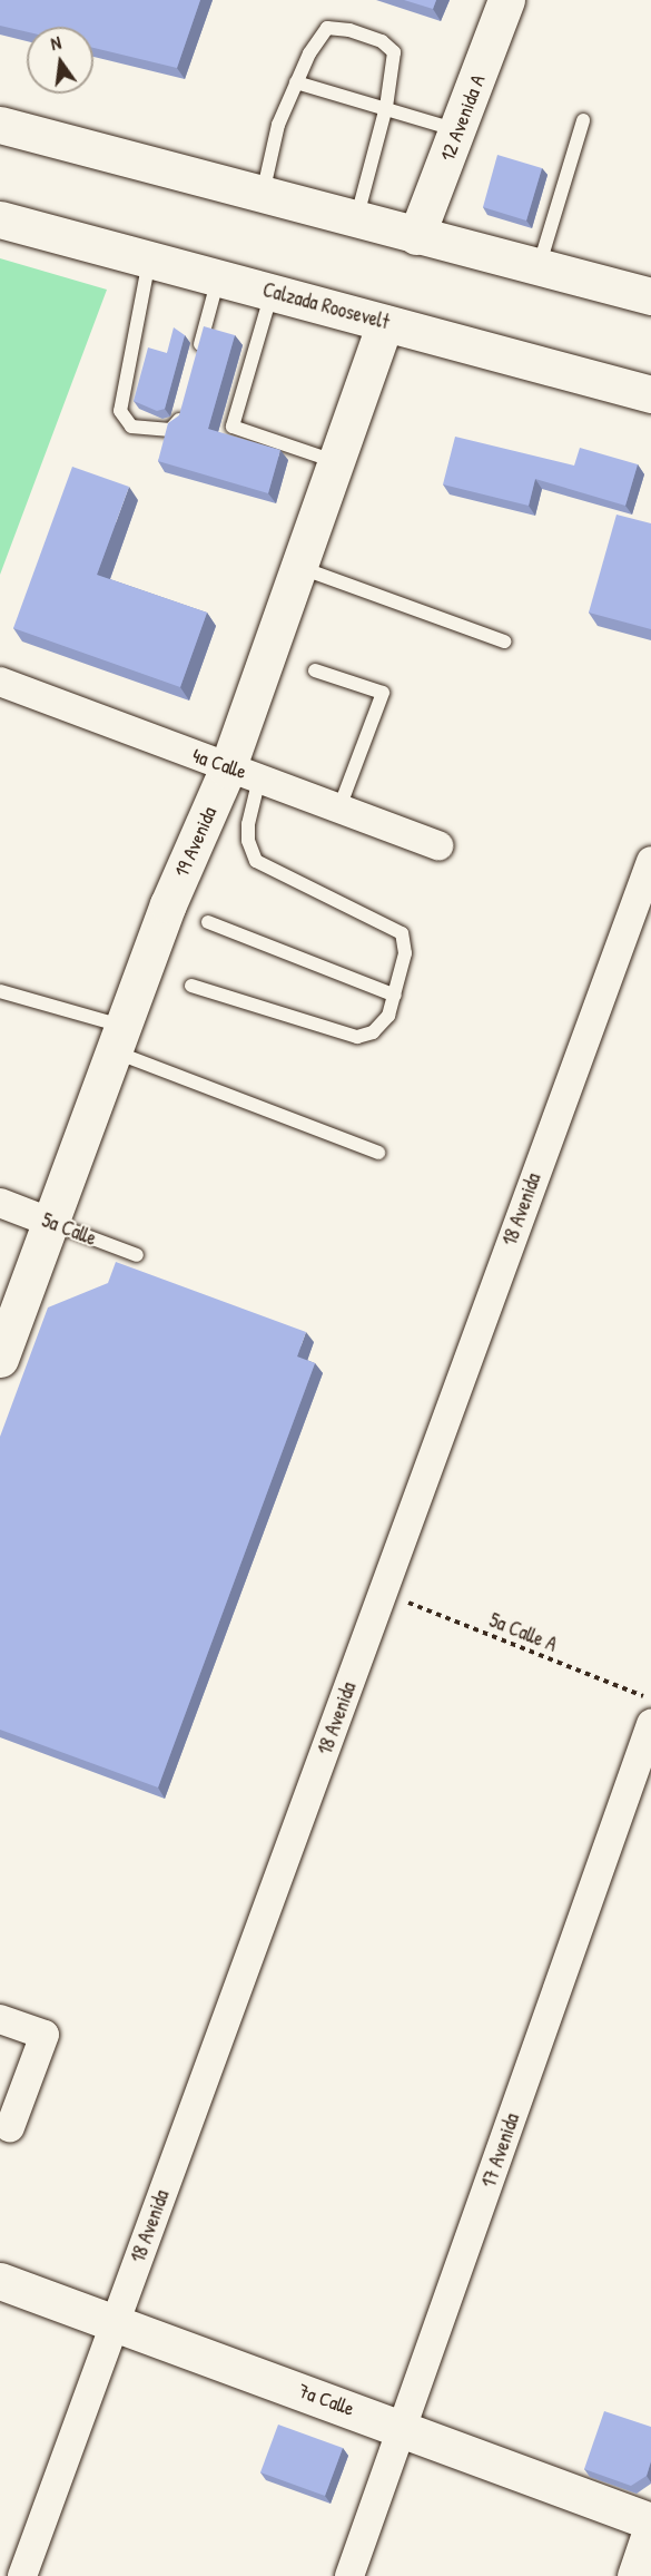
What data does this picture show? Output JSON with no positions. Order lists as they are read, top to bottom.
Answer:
{
  "streets": {
    "main road": [
      "12 Avenida A",
      "Calzada Roosevelt",
      "19 Avenida",
      "7a Calle"
    ],
    "street": [
      "4a Calle",
      "18 Avenida",
      "5a Calle",
      "17 Avenida"
    ],
    "path": ["5a Calle A"]
  },
  "crossings": [
    ["Calzada Roosevelt", "19 Avenida"],
    ["4a Calle", "19 Avenida"],
    ["19 Avenida", "5a Calle"],
    ["18 Avenida", "5a Calle A"],
    ["18 Avenida", "7a Calle"],
    ["17 Avenida", "7a Calle"]
  ],
  "north": "top"
}
